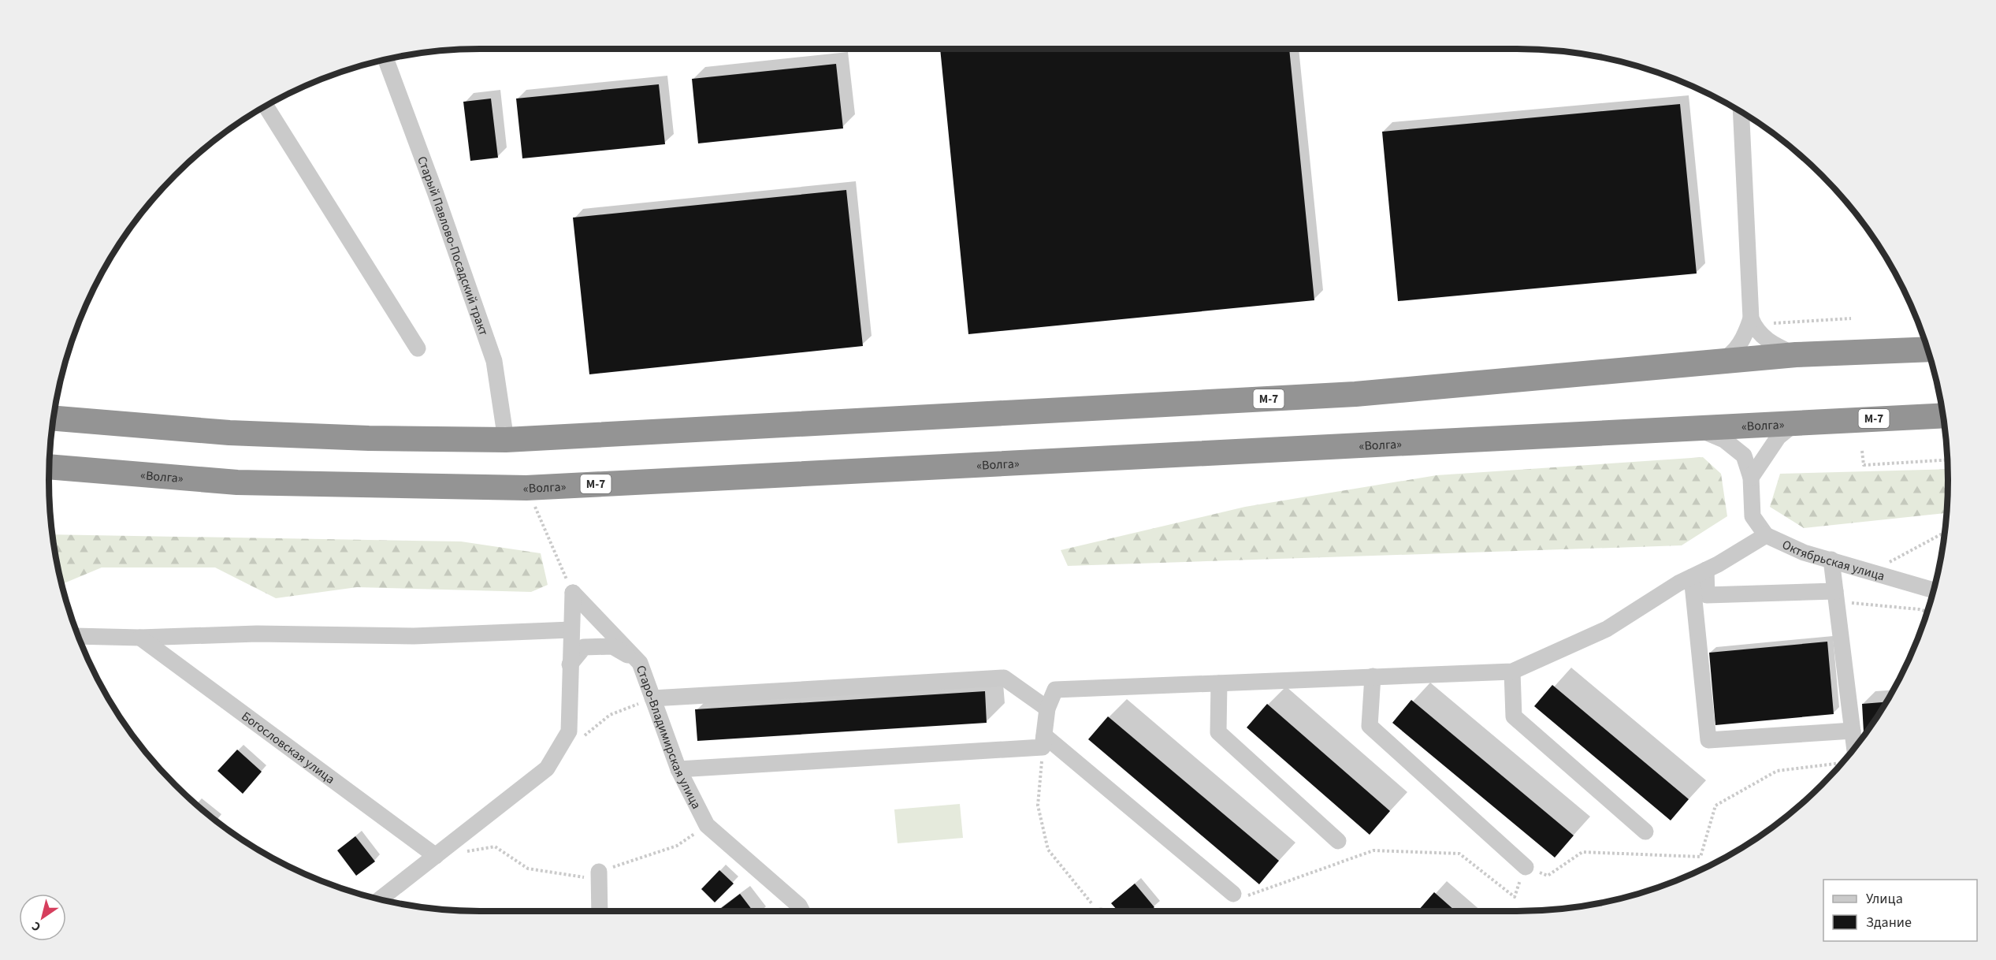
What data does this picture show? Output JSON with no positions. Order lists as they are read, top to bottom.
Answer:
{
  "streets": {
    "highway": ["М-7", "«Волга»"],
    "street": [
      "Старый Павлово-Посадский тракт",
      "Октябрьская улица",
      "Старо-Владимирская улица",
      "Богословская улица"
    ]
  },
  "crossings": [
    ["Старый Павлово-Посадский тракт", "М-7"]
  ],
  "legend": ["Улица", "Здание"],
  "north": "bottom left"
}
